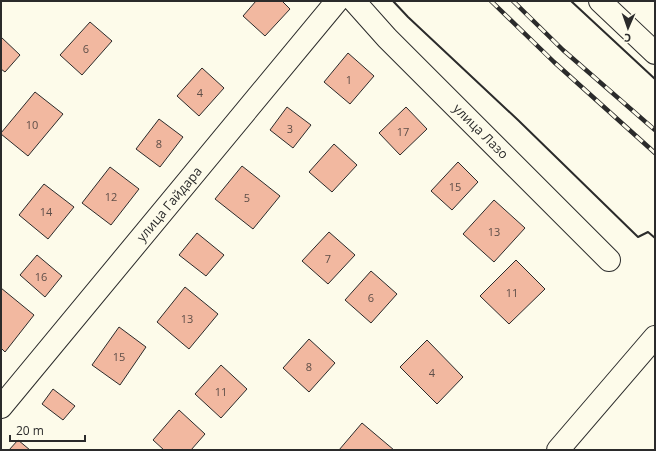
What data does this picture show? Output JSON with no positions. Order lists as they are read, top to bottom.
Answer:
{
  "streets": {
    "street": ["улица Лазо", "улица Гайдара"]
  },
  "house_numbers": [
    "6",
    "1",
    "4",
    "10",
    "3",
    "17",
    "8",
    "15",
    "12",
    "5",
    "14",
    "13",
    "7",
    "16",
    "11",
    "6",
    "13",
    "15",
    "8",
    "4",
    "11"
  ],
  "scale_bar": "20 m",
  "north": "bottom"
}
